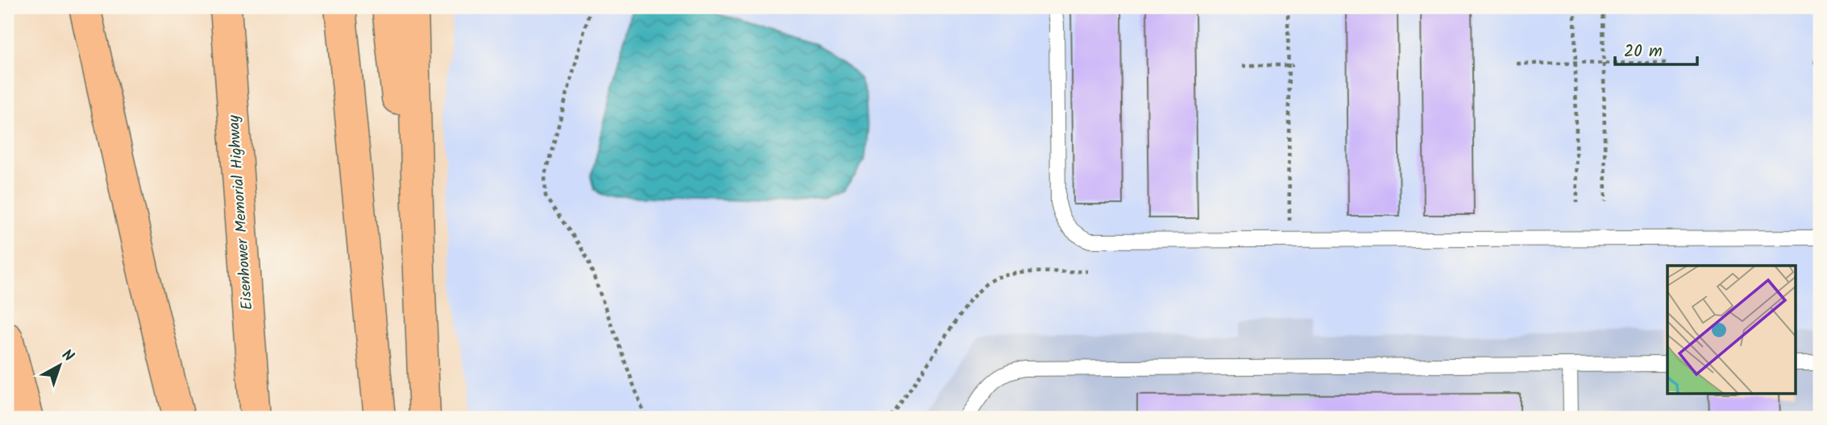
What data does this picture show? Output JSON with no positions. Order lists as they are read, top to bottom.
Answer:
{
  "streets": {
    "highway": ["Eisenhower Memorial Highway"]
  },
  "scale_bar": "20 m",
  "north": "top right"
}
